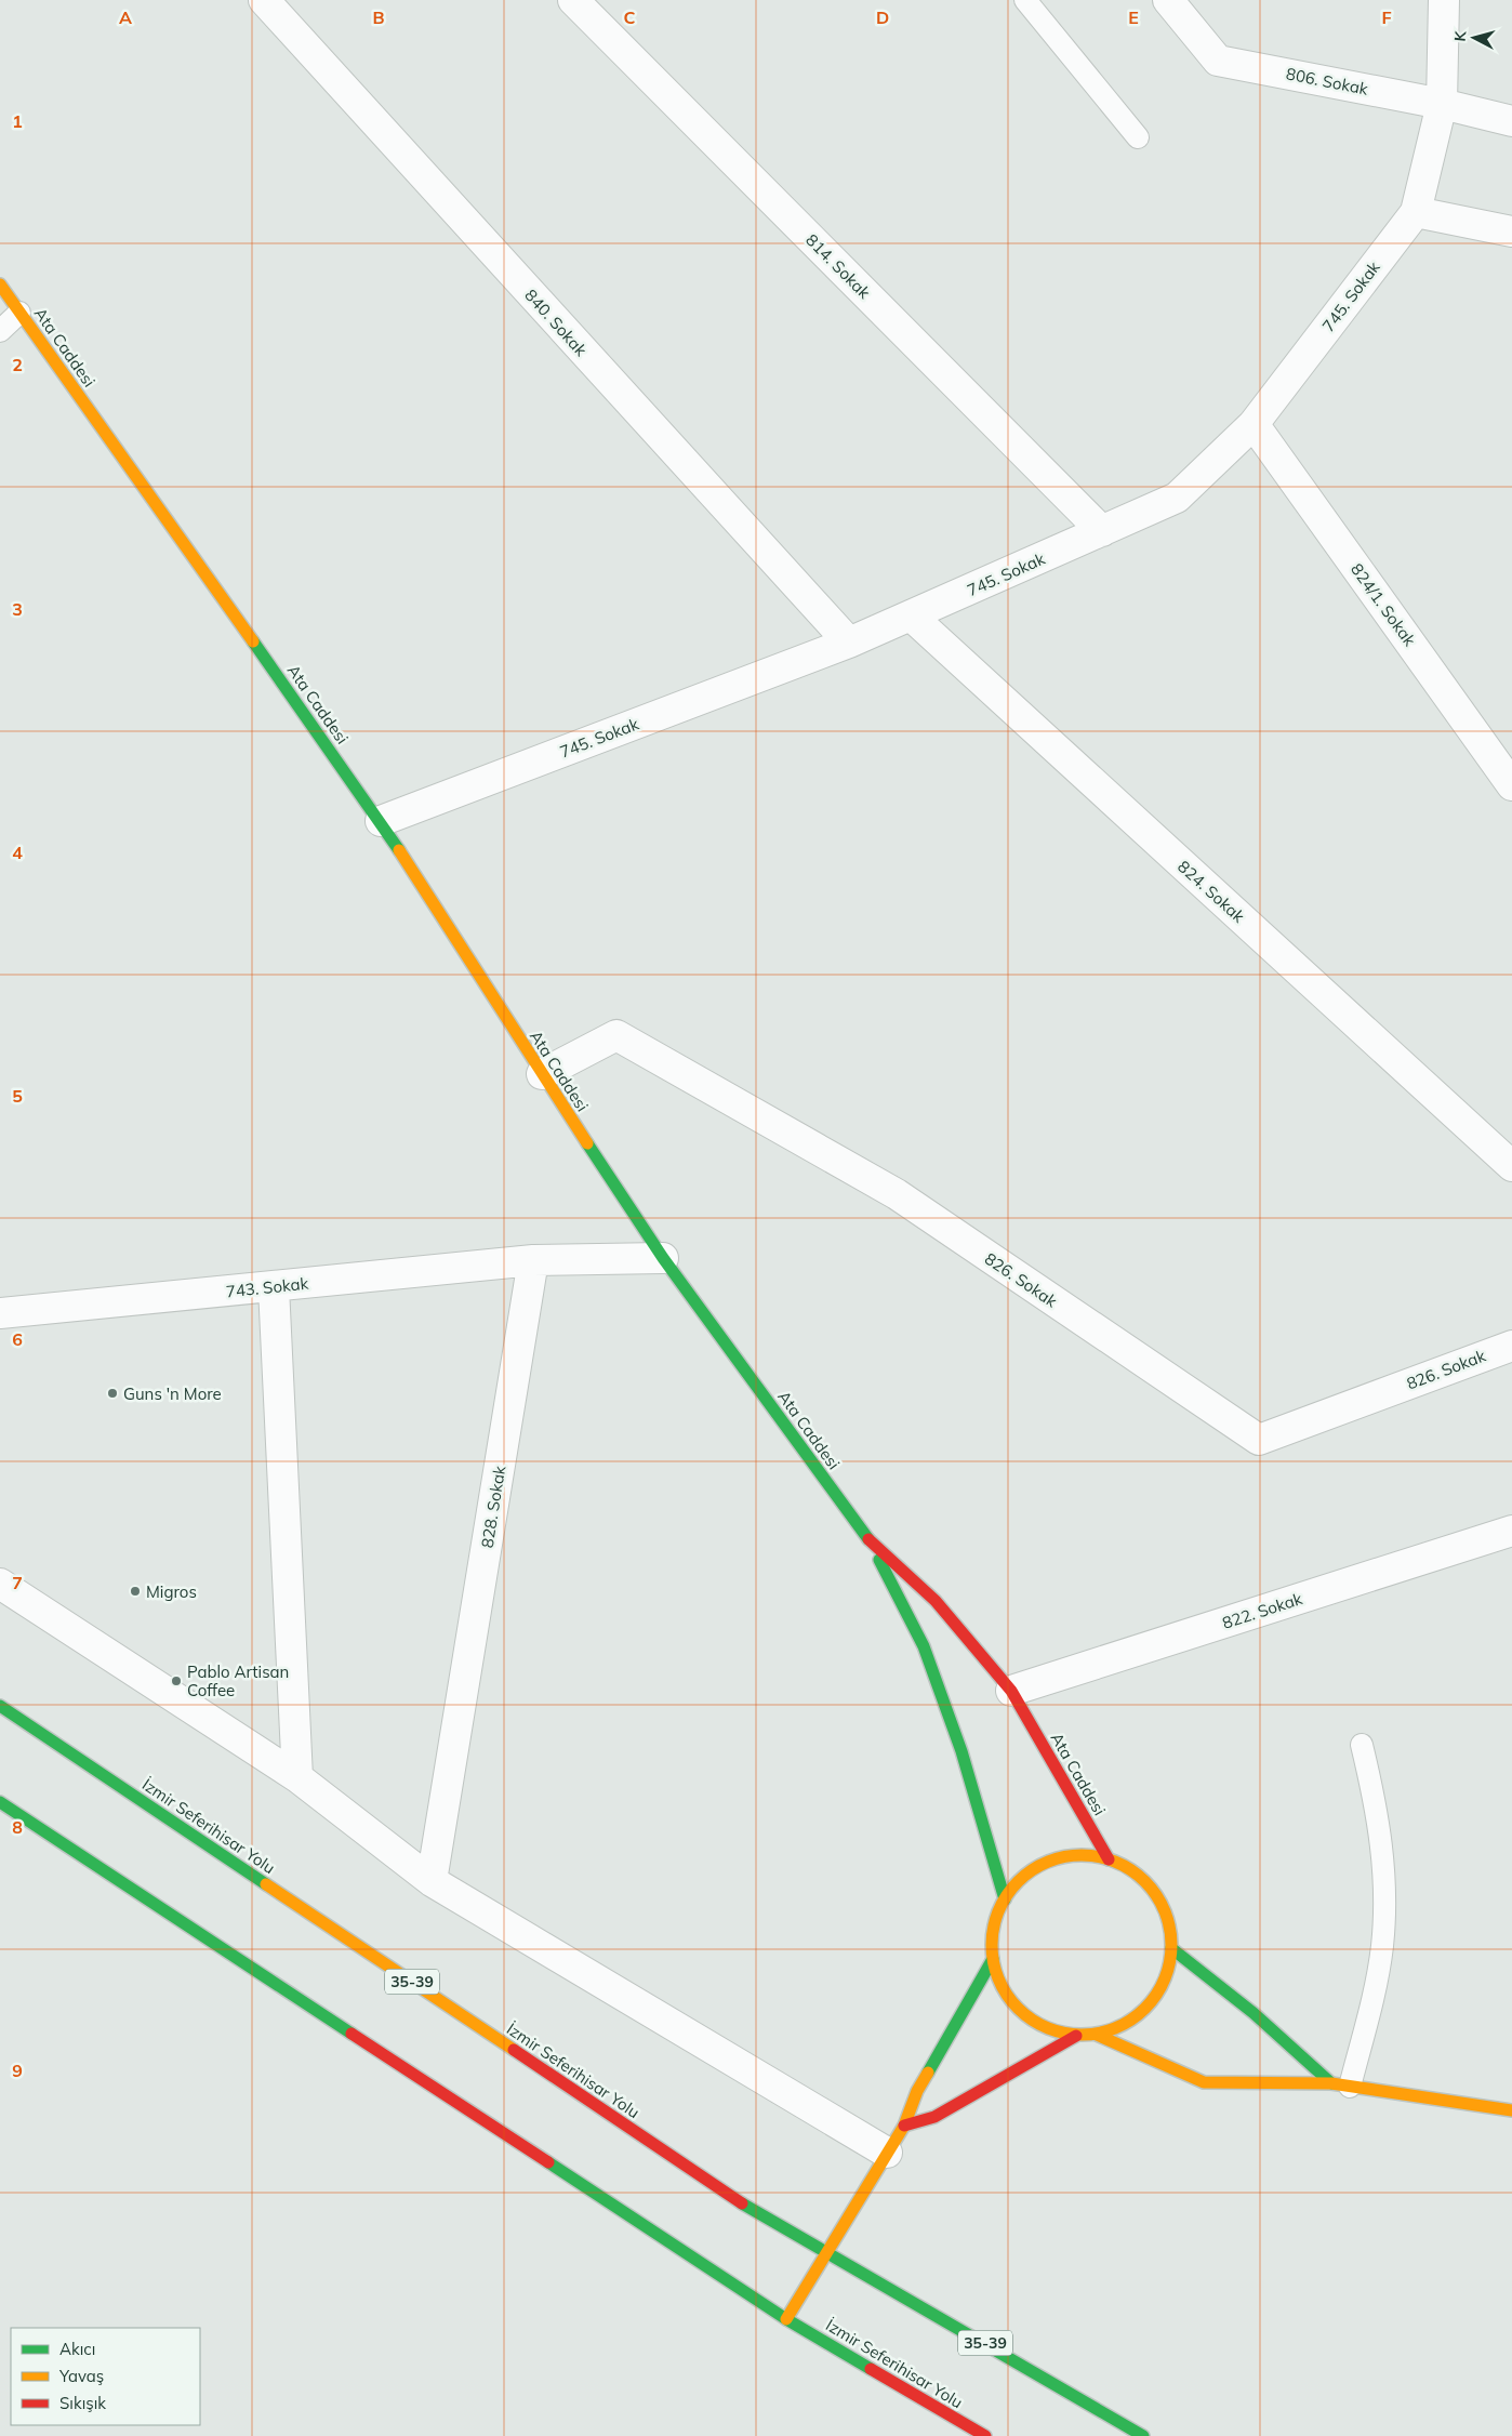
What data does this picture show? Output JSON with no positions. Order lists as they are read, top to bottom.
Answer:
{
  "streets": {
    "main road": ["Ata Caddesi", "İzmir Seferihisar Yolu", "35-39"],
    "street": [
      "806. Sokak",
      "814. Sokak",
      "745. Sokak",
      "840. Sokak",
      "824/1. Sokak",
      "824. Sokak",
      "826. Sokak",
      "743. Sokak",
      "828. Sokak",
      "822. Sokak"
    ]
  },
  "crossings": [
    ["806. Sokak", "745. Sokak"],
    ["814. Sokak", "745. Sokak"],
    ["745. Sokak", "840. Sokak"],
    ["745. Sokak", "Ata Caddesi"],
    ["745. Sokak", "824/1. Sokak"],
    ["745. Sokak", "824. Sokak"],
    ["Ata Caddesi", "826. Sokak"],
    ["Ata Caddesi", "822. Sokak"],
    ["743. Sokak", "828. Sokak"]
  ],
  "places": ["Guns 'n More", "Migros", "Pablo Artisan Coffee"],
  "legend": ["Akıcı", "Yavaş", "Sıkışık"],
  "north": "left",
  "grid": {
    "columns": [
      "A",
      "B",
      "C",
      "D",
      "E",
      "F"
    ],
    "rows": [
      "1",
      "2",
      "3",
      "4",
      "5",
      "6",
      "7",
      "8",
      "9"
    ]
  }
}
